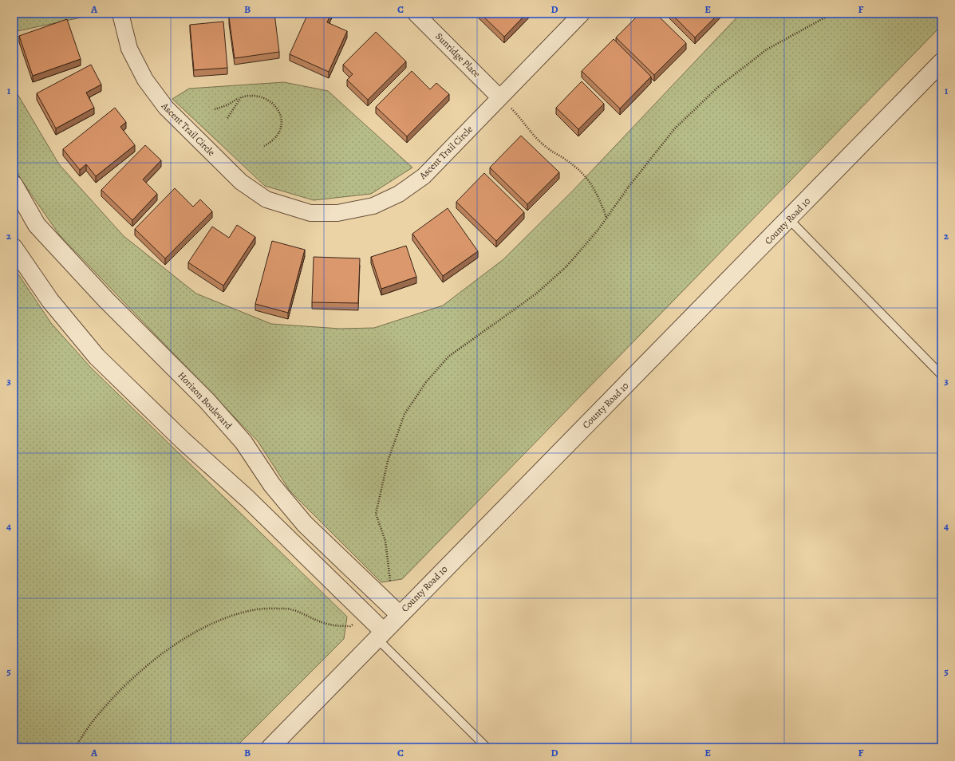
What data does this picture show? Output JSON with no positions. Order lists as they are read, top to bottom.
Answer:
{
  "streets": {
    "street": [
      "Sunridge Place",
      "Ascent Trail Circle",
      "County Road 10",
      "Horizon Boulevard"
    ]
  },
  "crossings": [
    ["Sunridge Place", "Ascent Trail Circle"],
    ["County Road 10", "Horizon Boulevard"]
  ],
  "grid": {
    "columns": [
      "A",
      "B",
      "C",
      "D",
      "E",
      "F"
    ],
    "rows": [
      "1",
      "2",
      "3",
      "4",
      "5"
    ]
  }
}
